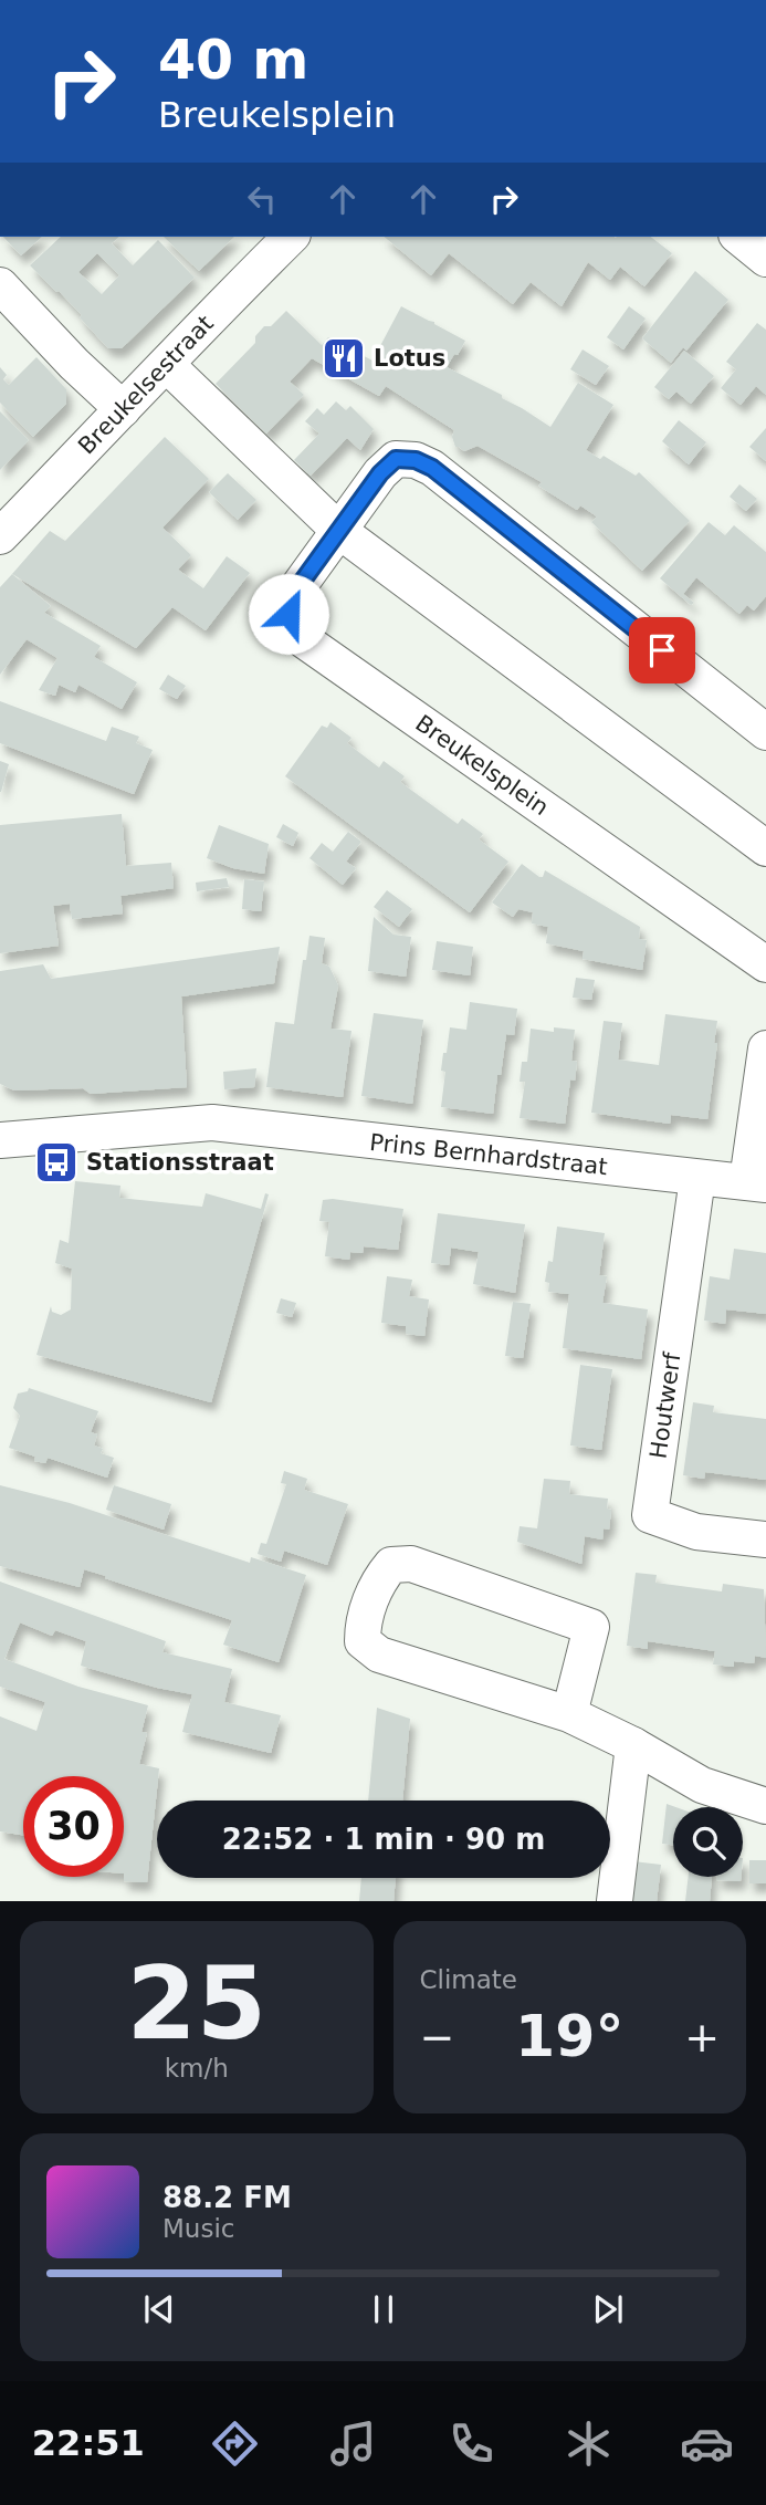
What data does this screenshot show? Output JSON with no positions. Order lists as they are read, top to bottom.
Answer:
{
  "streets": {
    "street": [
      "Breukelsestraat",
      "Breukelsplein",
      "Prins Bernhardstraat",
      "Houtwerf"
    ]
  },
  "crossings": [
    ["Prins Bernhardstraat", "Houtwerf"]
  ],
  "places": {
    "restaurant": ["Lotus"],
    "bus stop": ["Stationsstraat"]
  },
  "page": {
    "turn": ["40 m", "Breukelsplein"],
    "limit": "30",
    "trip": "22:52 · 1 min · 90 m",
    "tile": [
      ["25", "km/h"],
      "Climate"
    ],
    "heat": ["−", "19°", "+"],
    "song": ["88.2 FM", "Music"],
    "tabs": "22:51"
  }
}
